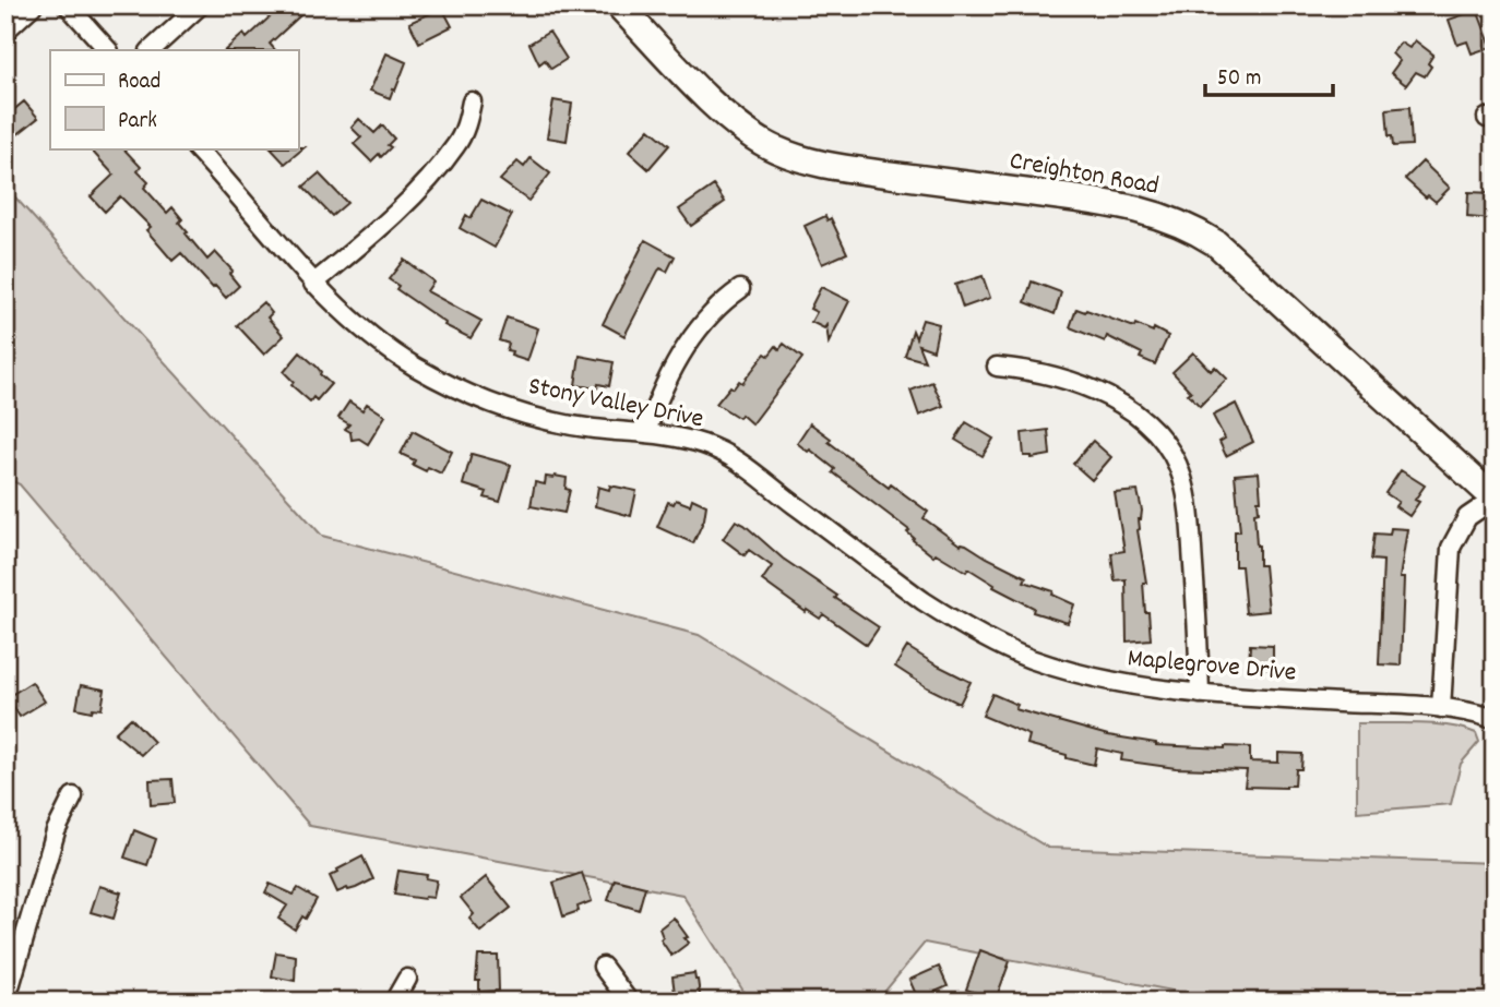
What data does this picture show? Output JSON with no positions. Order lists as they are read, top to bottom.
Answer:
{
  "streets": {
    "main road": ["Creighton Road"],
    "street": ["Stony Valley Drive", "Maplegrove Drive"]
  },
  "crossings": [
    ["Stony Valley Drive", "Maplegrove Drive"]
  ],
  "legend": ["Road", "Park"],
  "scale_bar": "50 m"
}
